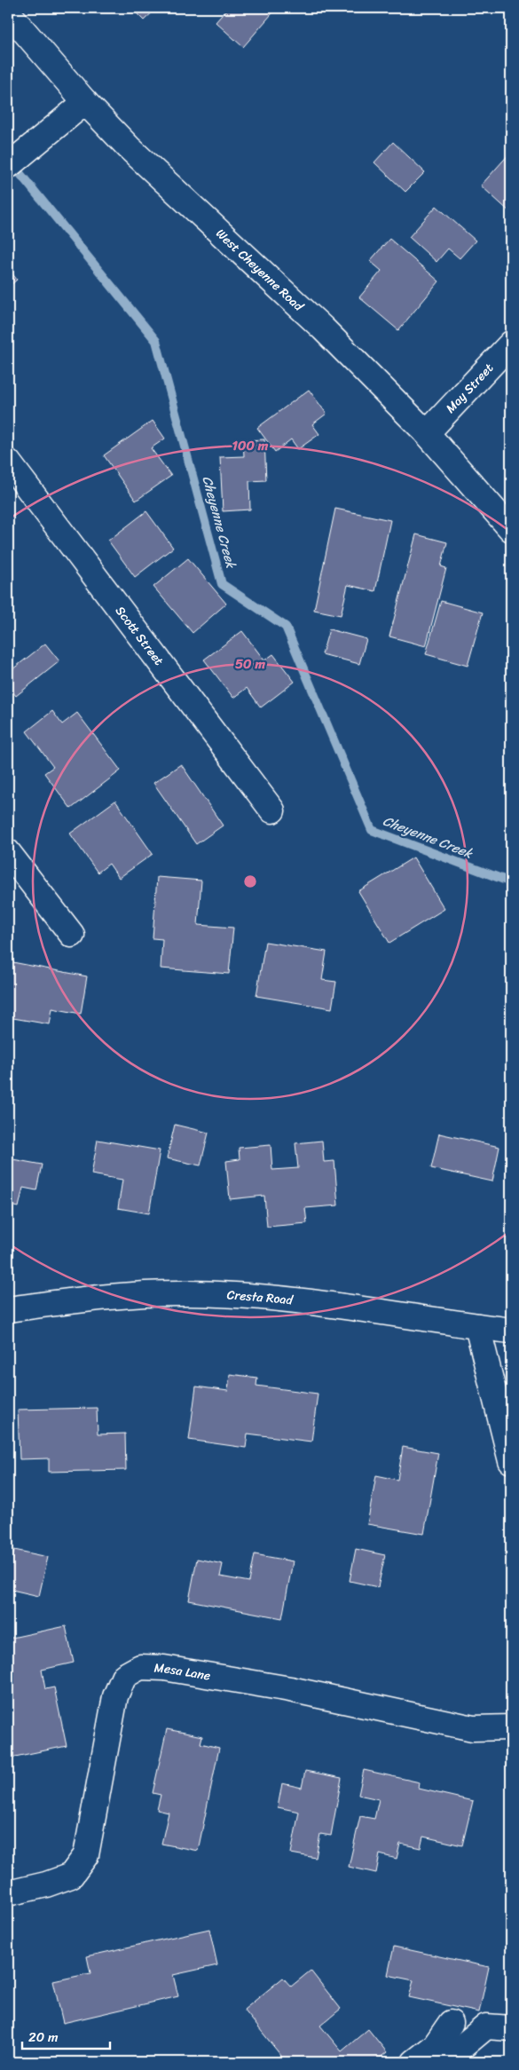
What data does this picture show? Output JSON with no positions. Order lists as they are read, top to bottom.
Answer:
{
  "streets": {
    "street": [
      "West Cheyenne Road",
      "May Street",
      "Scott Street",
      "Cresta Road",
      "Mesa Lane"
    ]
  },
  "crossings": [
    ["West Cheyenne Road", "May Street"]
  ],
  "water": ["Cheyenne Creek"],
  "scale_bar": "20 m",
  "rings": ["100 m", "50 m"]
}
